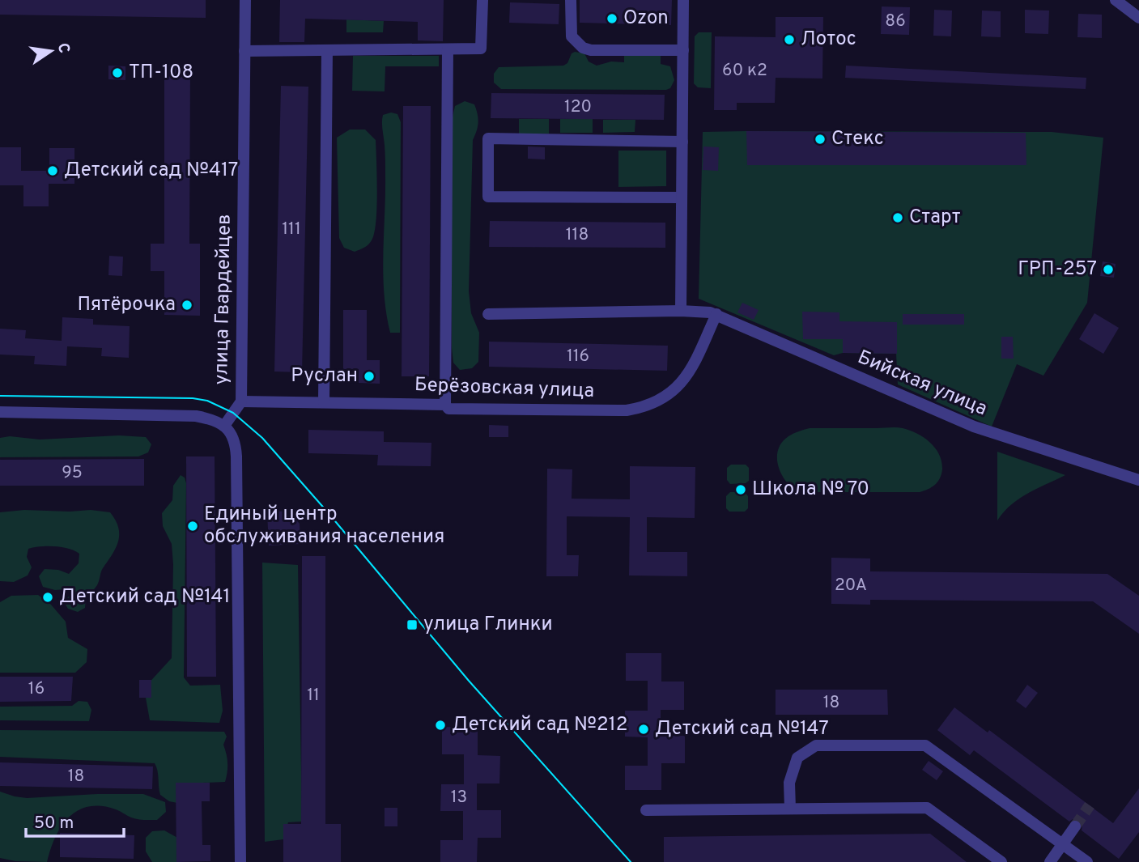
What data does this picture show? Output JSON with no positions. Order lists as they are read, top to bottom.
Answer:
{
  "streets": {
    "street": ["улица Гвардейцев", "Бийская улица", "Берёзовская улица"]
  },
  "crossings": [
    ["улица Гвардейцев", "Берёзовская улица"],
    ["Бийская улица", "Берёзовская улица"]
  ],
  "places": {
    "other": [
      "Ozon",
      "Лотос",
      "ТП-108",
      "Стекс",
      "Детский сад №417",
      "Старт",
      "ГРП-257",
      "Пятёрочка",
      "Руслан",
      "Школа № 70",
      "Единый центр обслуживания населения",
      "Детский сад №141",
      "Детский сад №212",
      "Детский сад №147"
    ],
    "transit": ["улица Глинки"]
  },
  "house_numbers": [
    "86",
    "60 к2",
    "120",
    "111",
    "118",
    "116",
    "95",
    "20А",
    "16",
    "11",
    "18",
    "18",
    "13"
  ],
  "scale_bar": "50 m",
  "north": "right"
}
